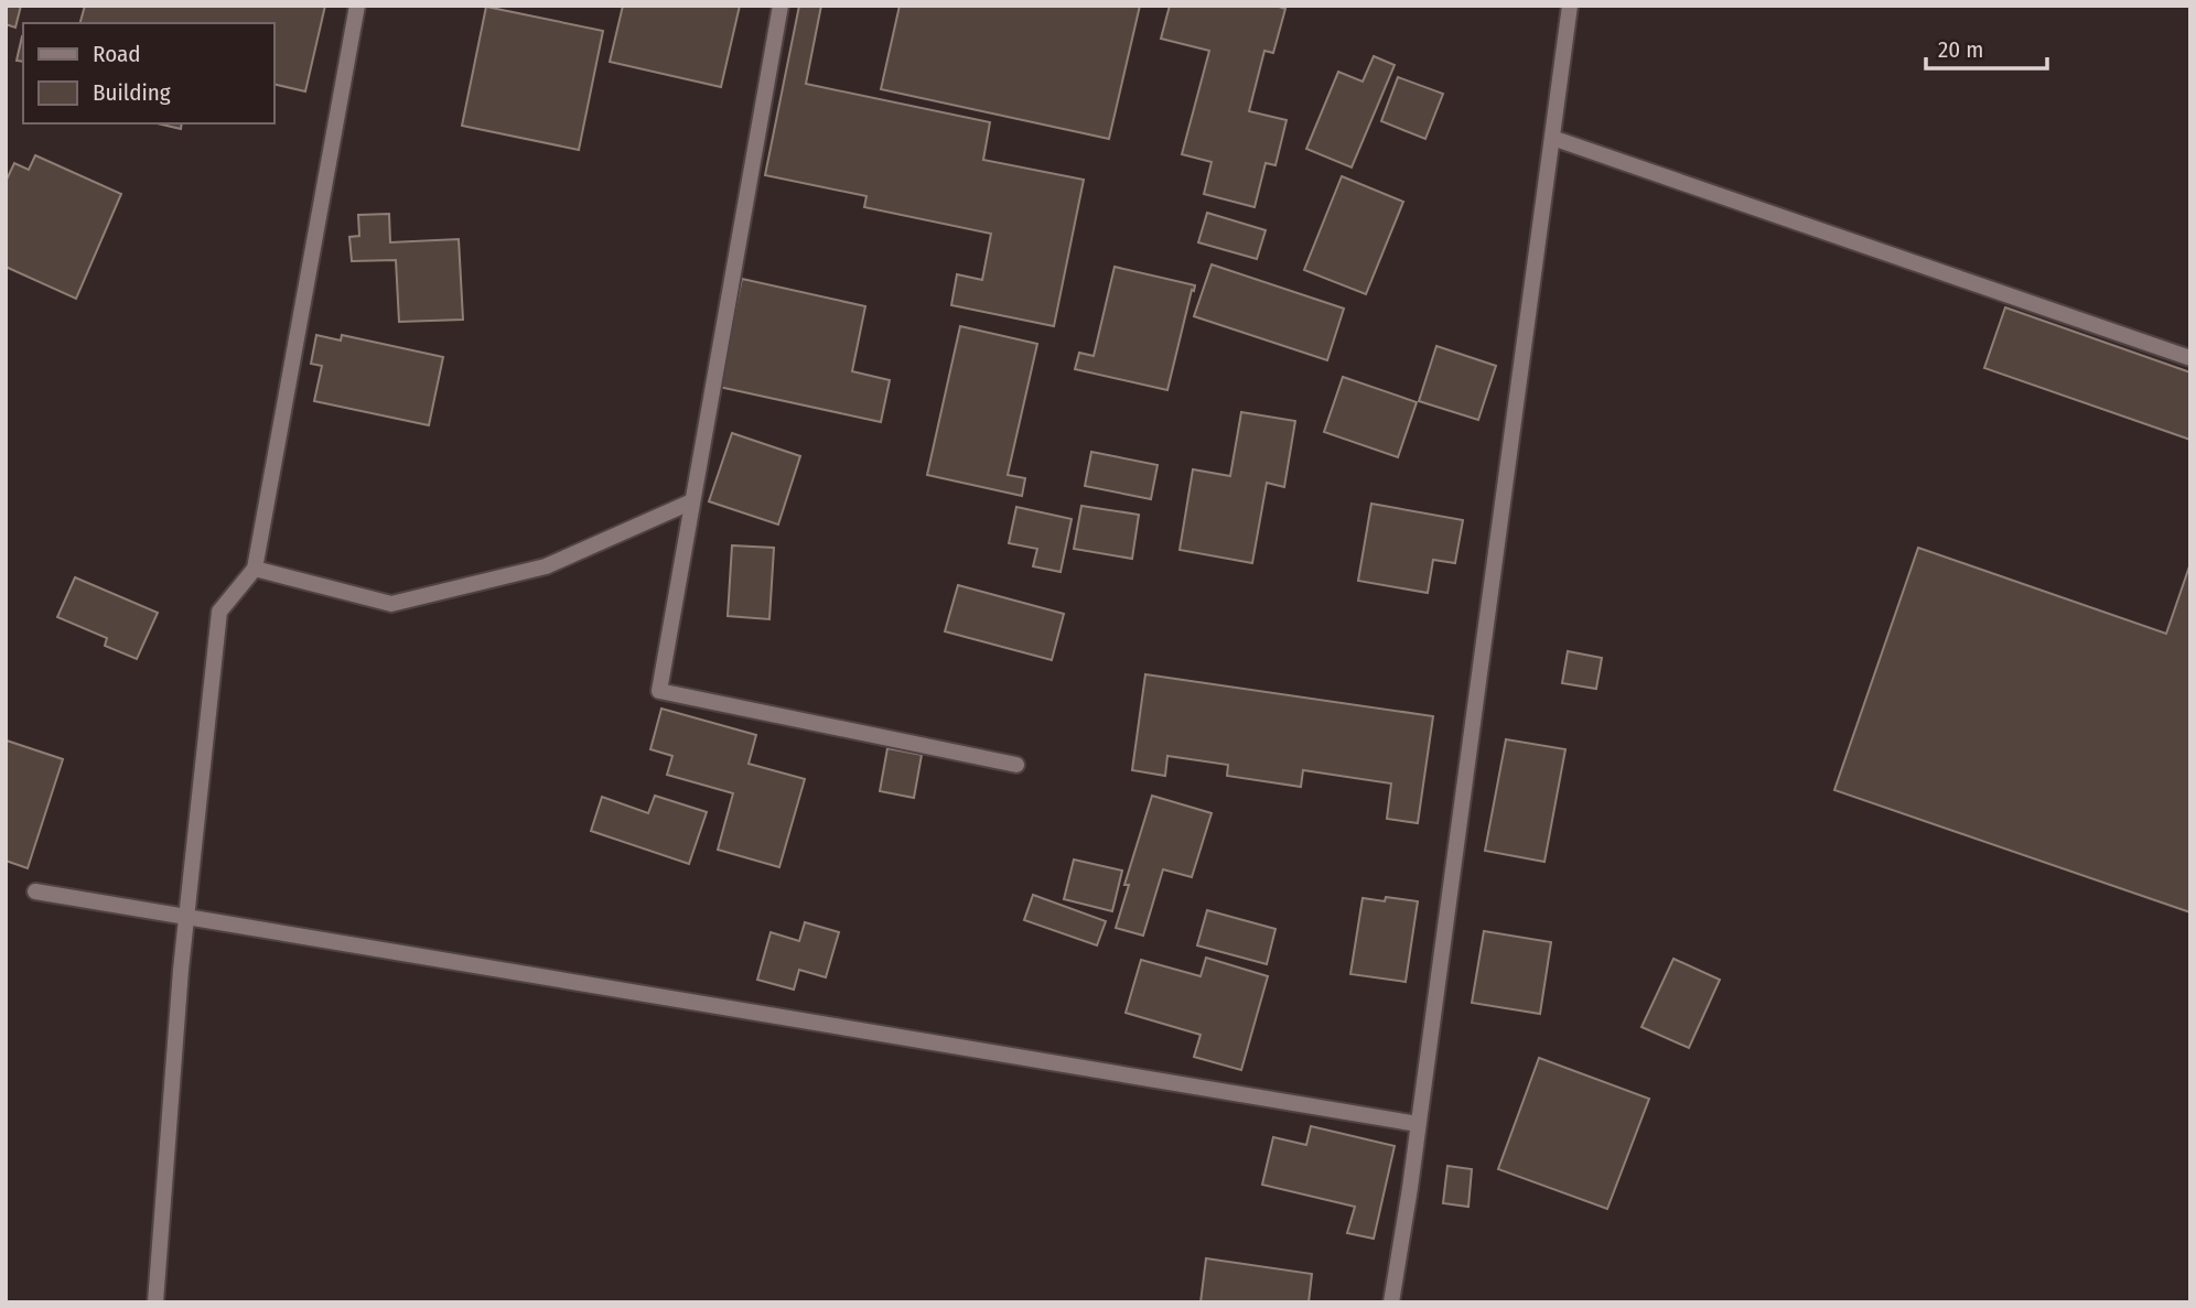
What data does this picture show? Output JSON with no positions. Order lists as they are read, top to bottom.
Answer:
{
  "legend": ["Road", "Building"],
  "scale_bar": "20 m"
}
